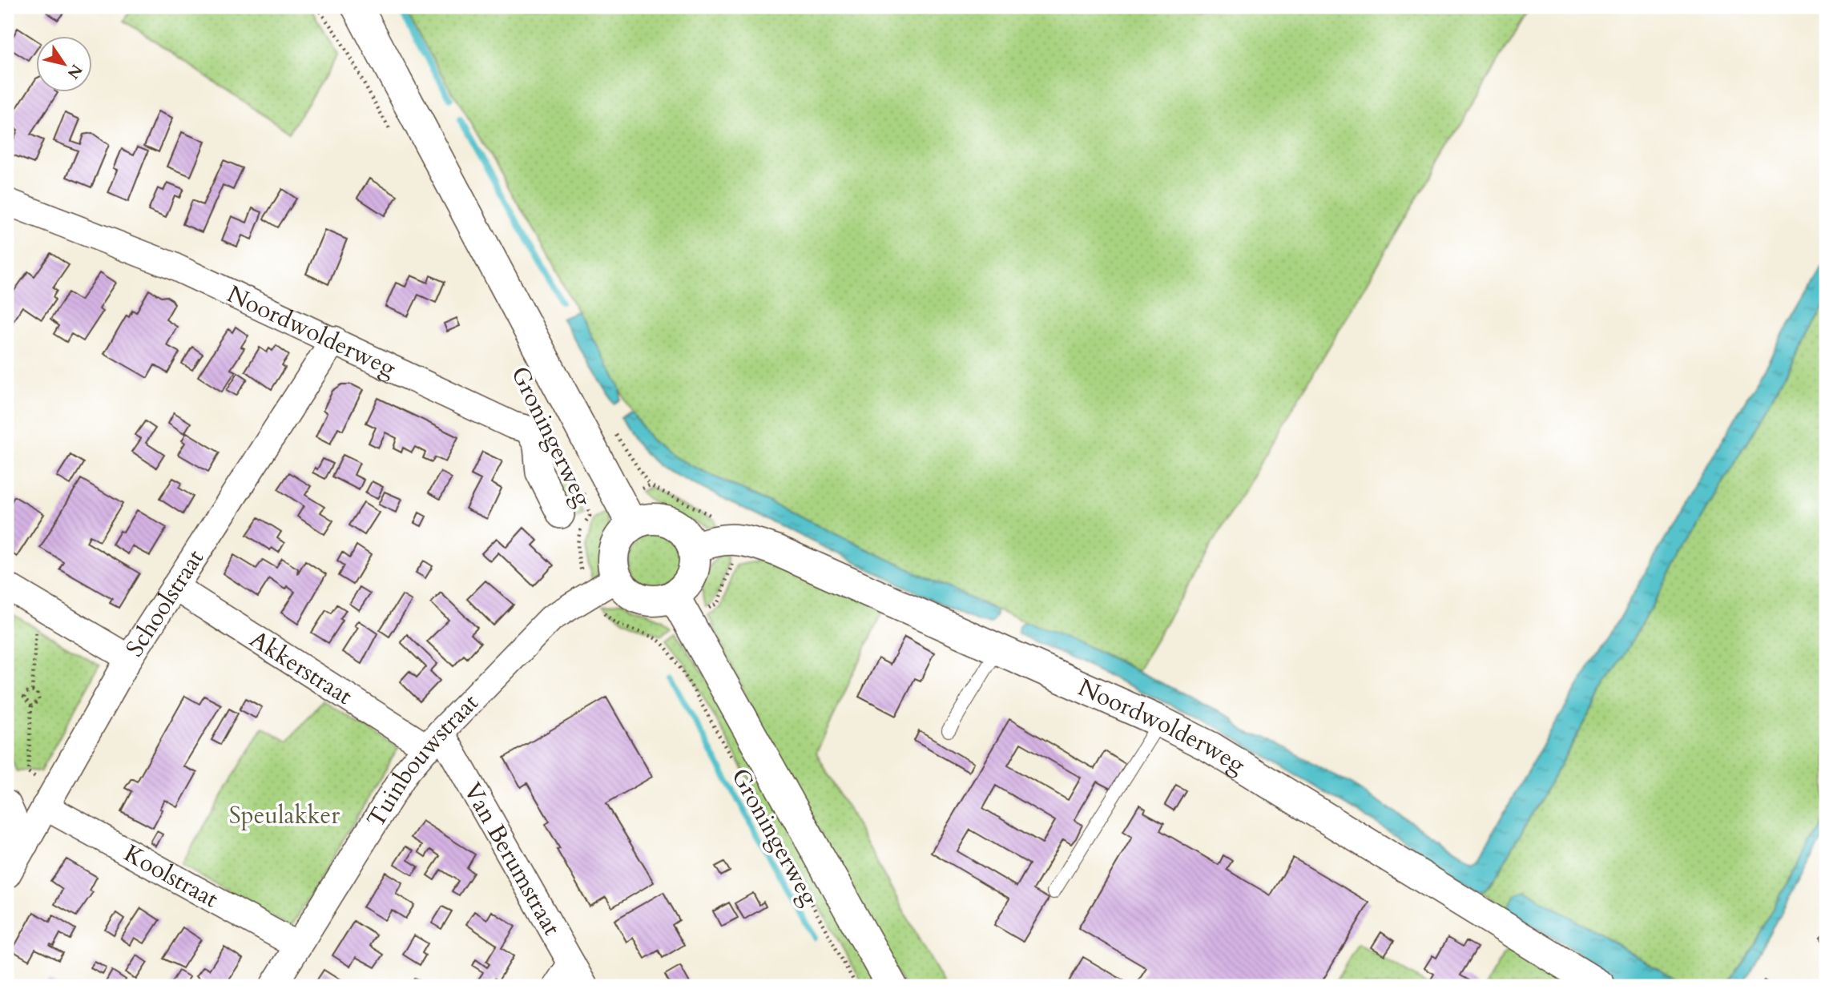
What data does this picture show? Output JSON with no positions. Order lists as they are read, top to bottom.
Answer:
{
  "streets": {
    "main road": ["Noordwolderweg", "Groningerweg"],
    "street": [
      "Schoolstraat",
      "Akkerstraat",
      "Tuinbouwstraat",
      "Van Berumstraat",
      "Koolstraat"
    ]
  },
  "crossings": [
    ["Noordwolderweg", "Groningerweg"],
    ["Noordwolderweg", "Schoolstraat"],
    ["Noordwolderweg", "Tuinbouwstraat"],
    ["Groningerweg", "Tuinbouwstraat"],
    ["Schoolstraat", "Akkerstraat"],
    ["Schoolstraat", "Koolstraat"],
    ["Akkerstraat", "Tuinbouwstraat"],
    ["Akkerstraat", "Van Berumstraat"],
    ["Tuinbouwstraat", "Van Berumstraat"],
    ["Tuinbouwstraat", "Koolstraat"]
  ],
  "parks": ["Speulakker"],
  "north": "bottom right"
}
